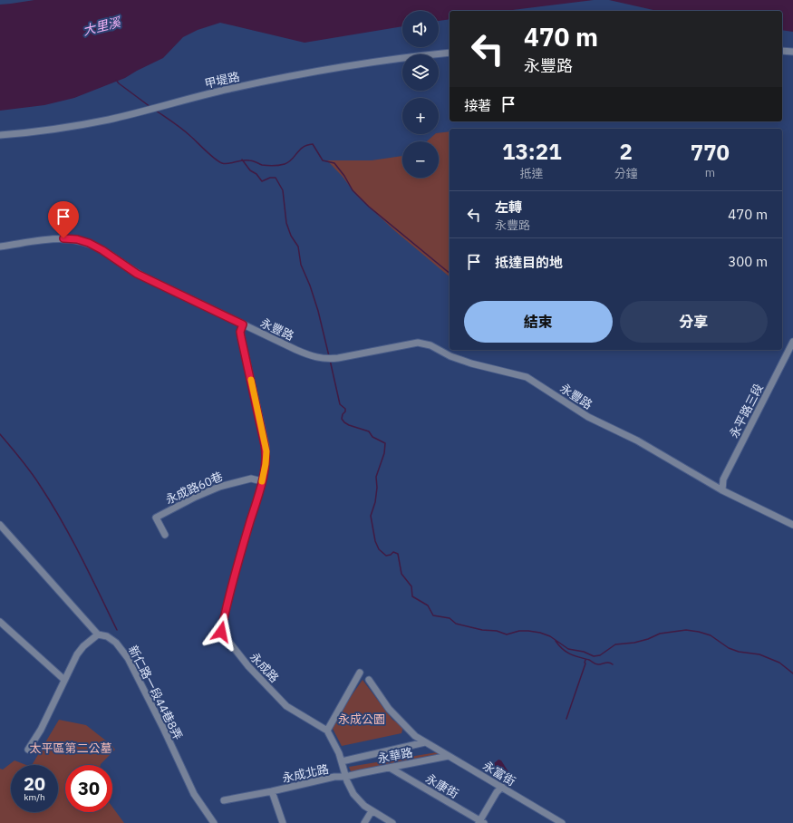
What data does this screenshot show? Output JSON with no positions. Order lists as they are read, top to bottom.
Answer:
{
  "streets": {
    "street": [
      "甲堤路",
      "永豐路",
      "永平路三段",
      "永成路60巷",
      "永成路",
      "新仁路一段44巷8弄",
      "永華路",
      "永成北路",
      "永富街",
      "永康街"
    ]
  },
  "crossings": [
    ["永豐路", "永平路三段"],
    ["永豐路", "永成路"],
    ["永成路60巷", "永成路"],
    ["永華路", "永成北路"],
    ["永華路", "永富街"],
    ["永華路", "永康街"]
  ],
  "water": ["大里溪"],
  "parks": ["永成公園", "太平區第二公墓"],
  "page": {
    "map_buttons": ["+", "−"],
    "turn": ["470 m", "永豐路"],
    "then": "接著",
    "eta": [
      "13:21",
      "抵達",
      "2",
      "分鐘",
      "770",
      "m"
    ],
    "list": [
      {
        "name": "左轉",
        "note": "永豐路",
        "value": "470 m"
      },
      {
        "name": "抵達目的地",
        "value": "300 m"
      }
    ],
    "buttons": ["結束", "分享"],
    "speed": "20 km/h",
    "limit": "30"
  }
}
